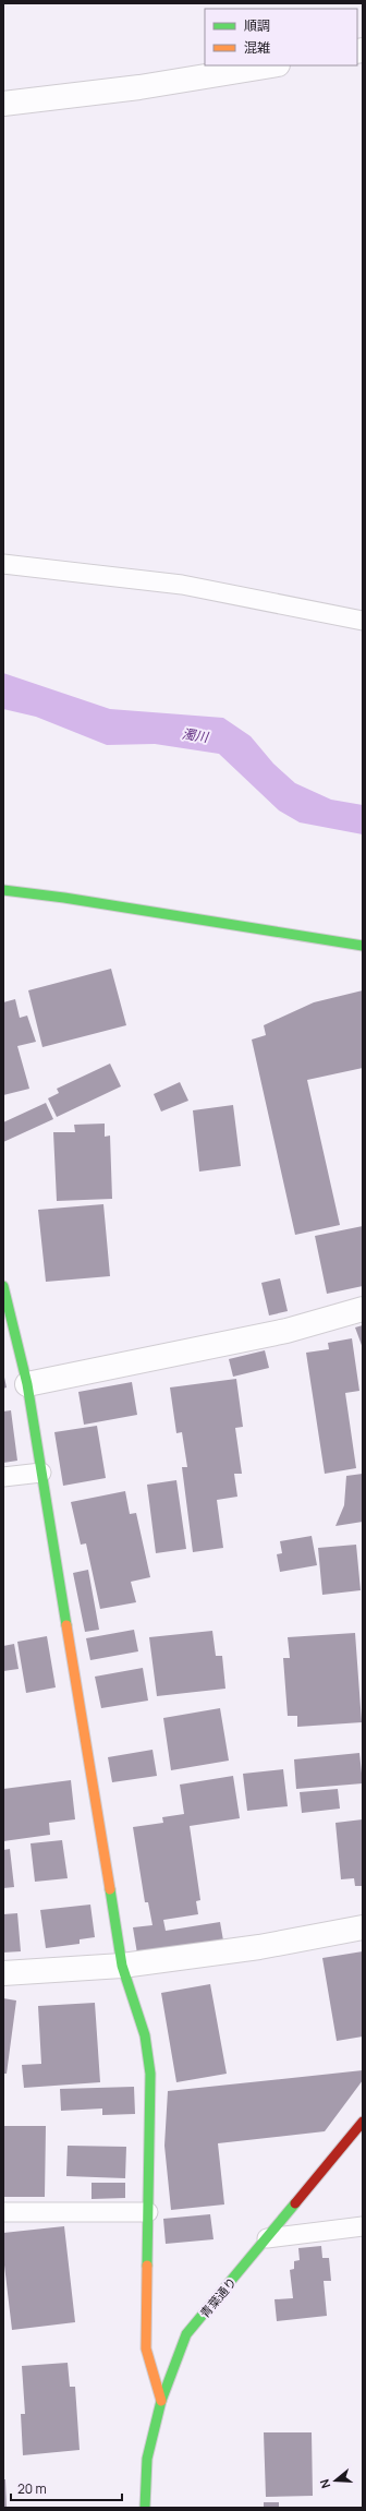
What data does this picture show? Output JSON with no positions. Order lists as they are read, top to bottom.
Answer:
{
  "streets": {
    "street": ["青葉通り"]
  },
  "water": ["濁川"],
  "legend": ["順調", "混雑"],
  "scale_bar": "20 m",
  "north": "left"
}
